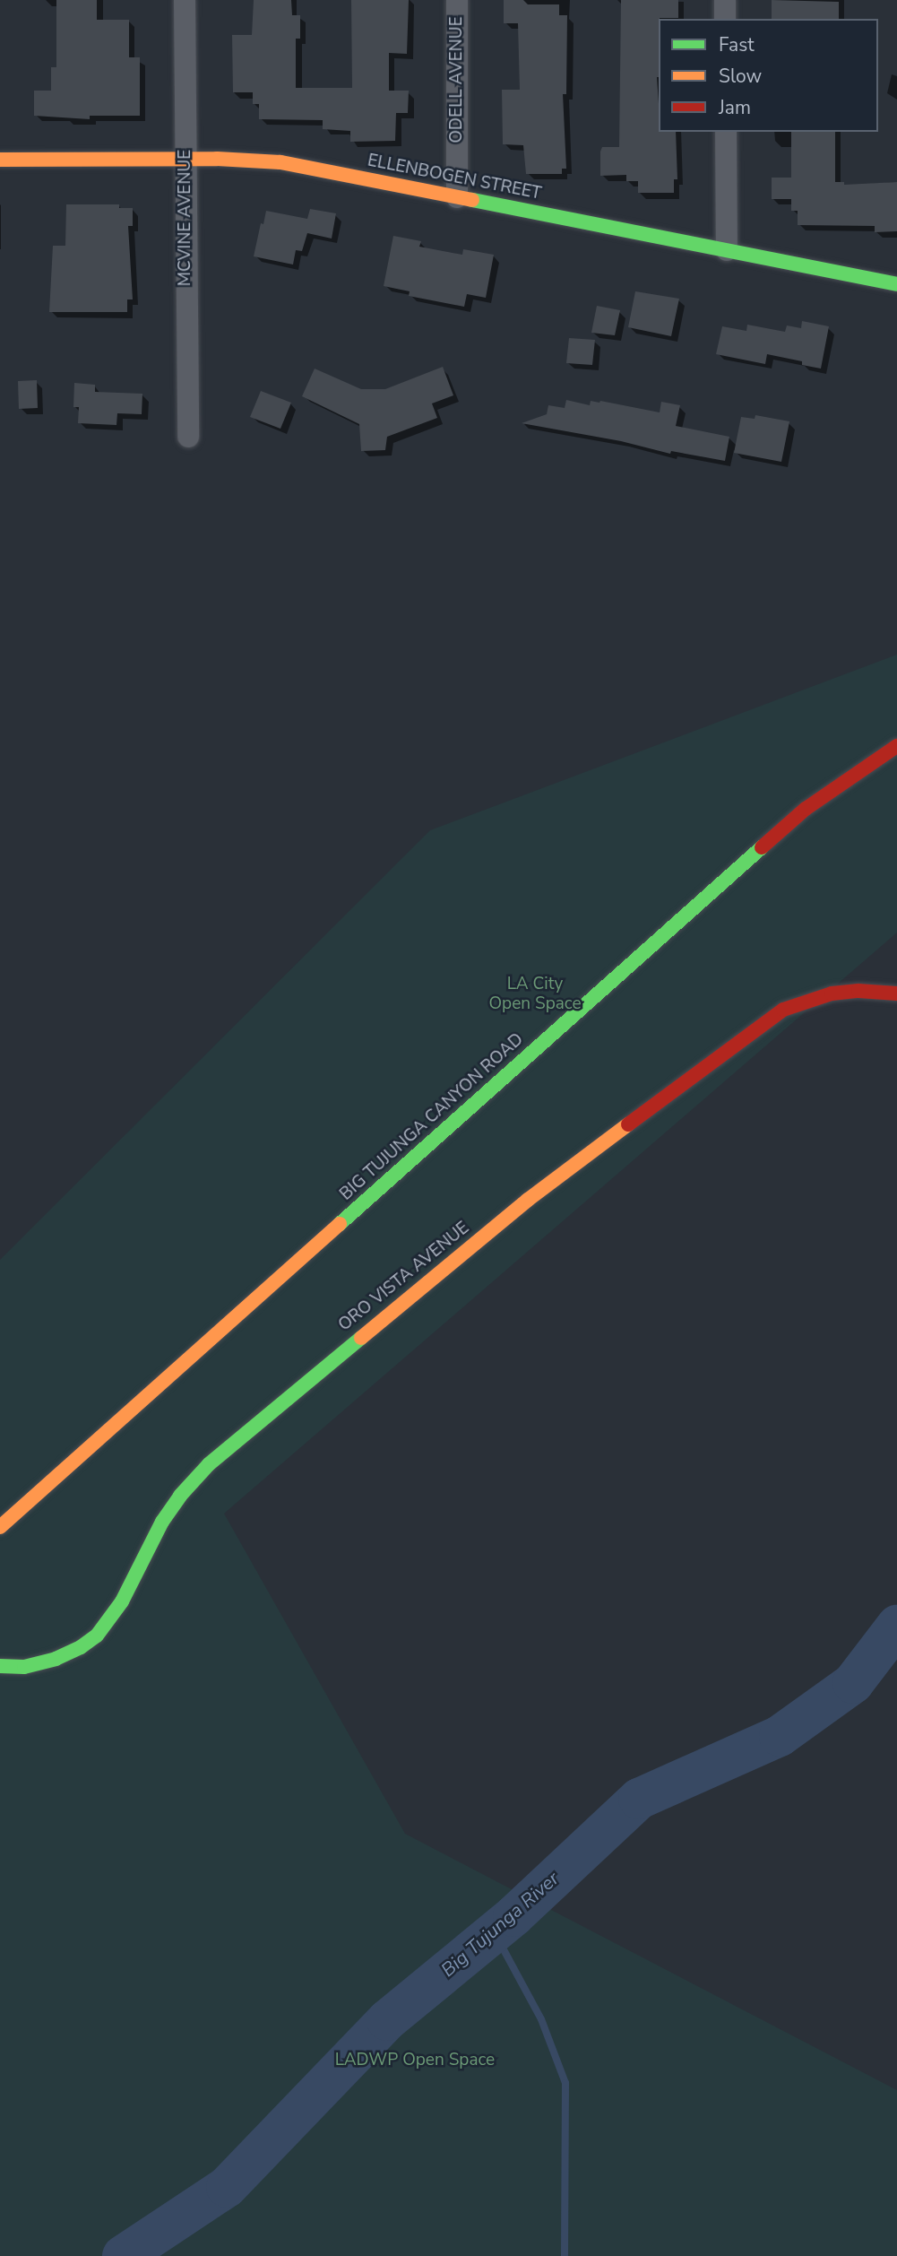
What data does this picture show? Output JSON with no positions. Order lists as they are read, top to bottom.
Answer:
{
  "streets": {
    "street": [
      "ODELL AVENUE",
      "ELLENBOGEN STREET",
      "MCVINE AVENUE",
      "BIG TUJUNGA CANYON ROAD",
      "ORO VISTA AVENUE"
    ]
  },
  "crossings": [
    ["ODELL AVENUE", "ELLENBOGEN STREET"],
    ["ELLENBOGEN STREET", "MCVINE AVENUE"]
  ],
  "water": ["Big Tujunga River"],
  "parks": ["LA City Open Space", "LADWP Open Space"],
  "legend": ["Fast", "Slow", "Jam"]
}
